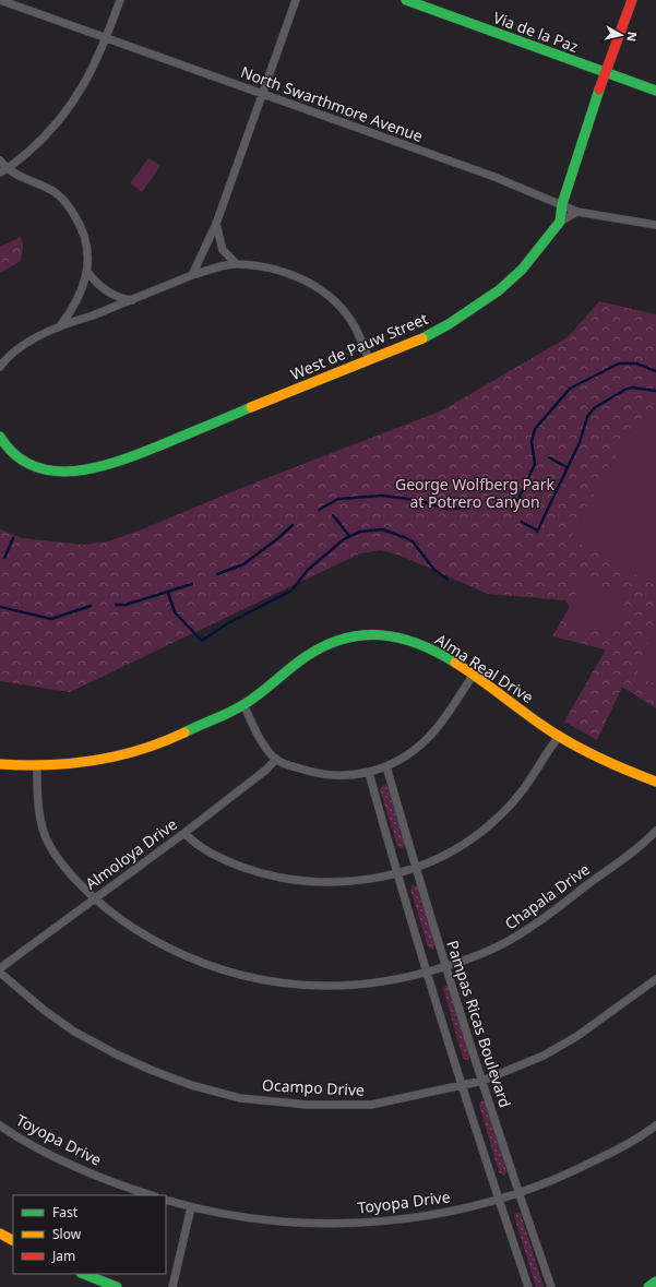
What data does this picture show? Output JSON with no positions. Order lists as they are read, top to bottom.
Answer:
{
  "streets": {
    "street": [
      "Via de la Paz",
      "North Swarthmore Avenue",
      "West de Pauw Street",
      "Alma Real Drive",
      "Almoloya Drive",
      "Chapala Drive",
      "Pampas Ricas Boulevard",
      "Ocampo Drive",
      "Toyopa Drive"
    ]
  },
  "crossings": [
    ["Alma Real Drive", "Chapala Drive"],
    ["Almoloya Drive", "Chapala Drive"],
    ["Chapala Drive", "Pampas Ricas Boulevard"],
    ["Pampas Ricas Boulevard", "Ocampo Drive"],
    ["Pampas Ricas Boulevard", "Toyopa Drive"]
  ],
  "parks": ["George Wolfberg Park at Potrero Canyon"],
  "legend": ["Fast", "Slow", "Jam"],
  "north": "right"
}
